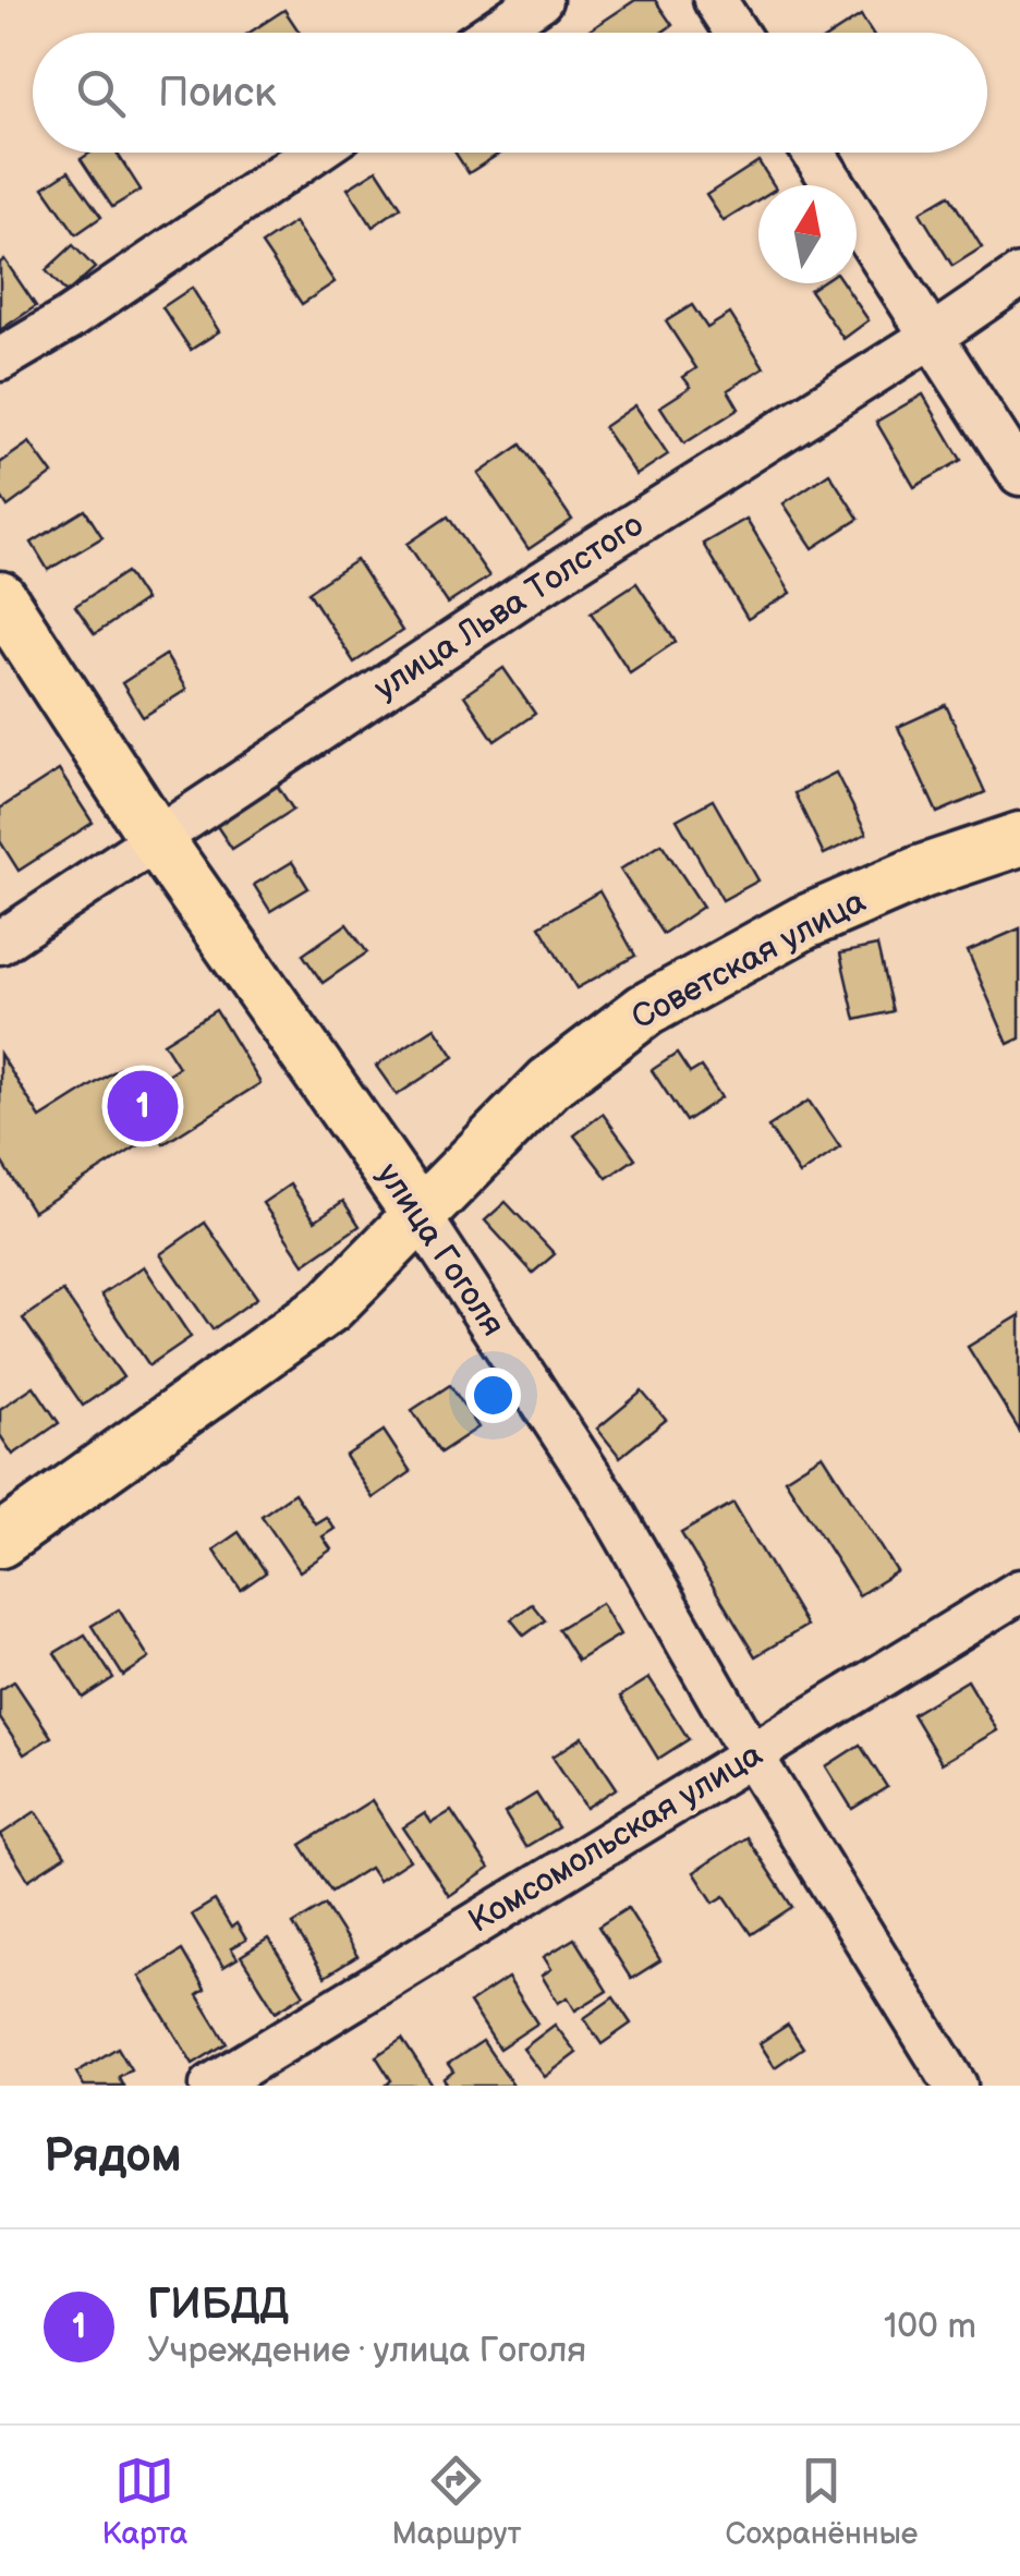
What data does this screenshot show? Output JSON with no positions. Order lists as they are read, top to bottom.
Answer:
{
  "streets": {
    "main road": ["Советская улица", "улица Гоголя"],
    "street": ["улица Льва Толстого", "Комсомольская улица"]
  },
  "crossings": [
    ["улица Льва Толстого", "улица Гоголя"],
    ["Советская улица", "улица Гоголя"],
    ["улица Гоголя", "Комсомольская улица"]
  ],
  "north": "top",
  "page": {
    "search": "Поиск",
    "pins": "1",
    "heading": "Рядом",
    "list": [
      {
        "mark": "1",
        "name": "ГИБДД",
        "note": "Учреждение · улица Гоголя",
        "value": "100 m"
      }
    ],
    "nav": ["Карта", "Маршрут", "Сохранённые"]
  }
}
